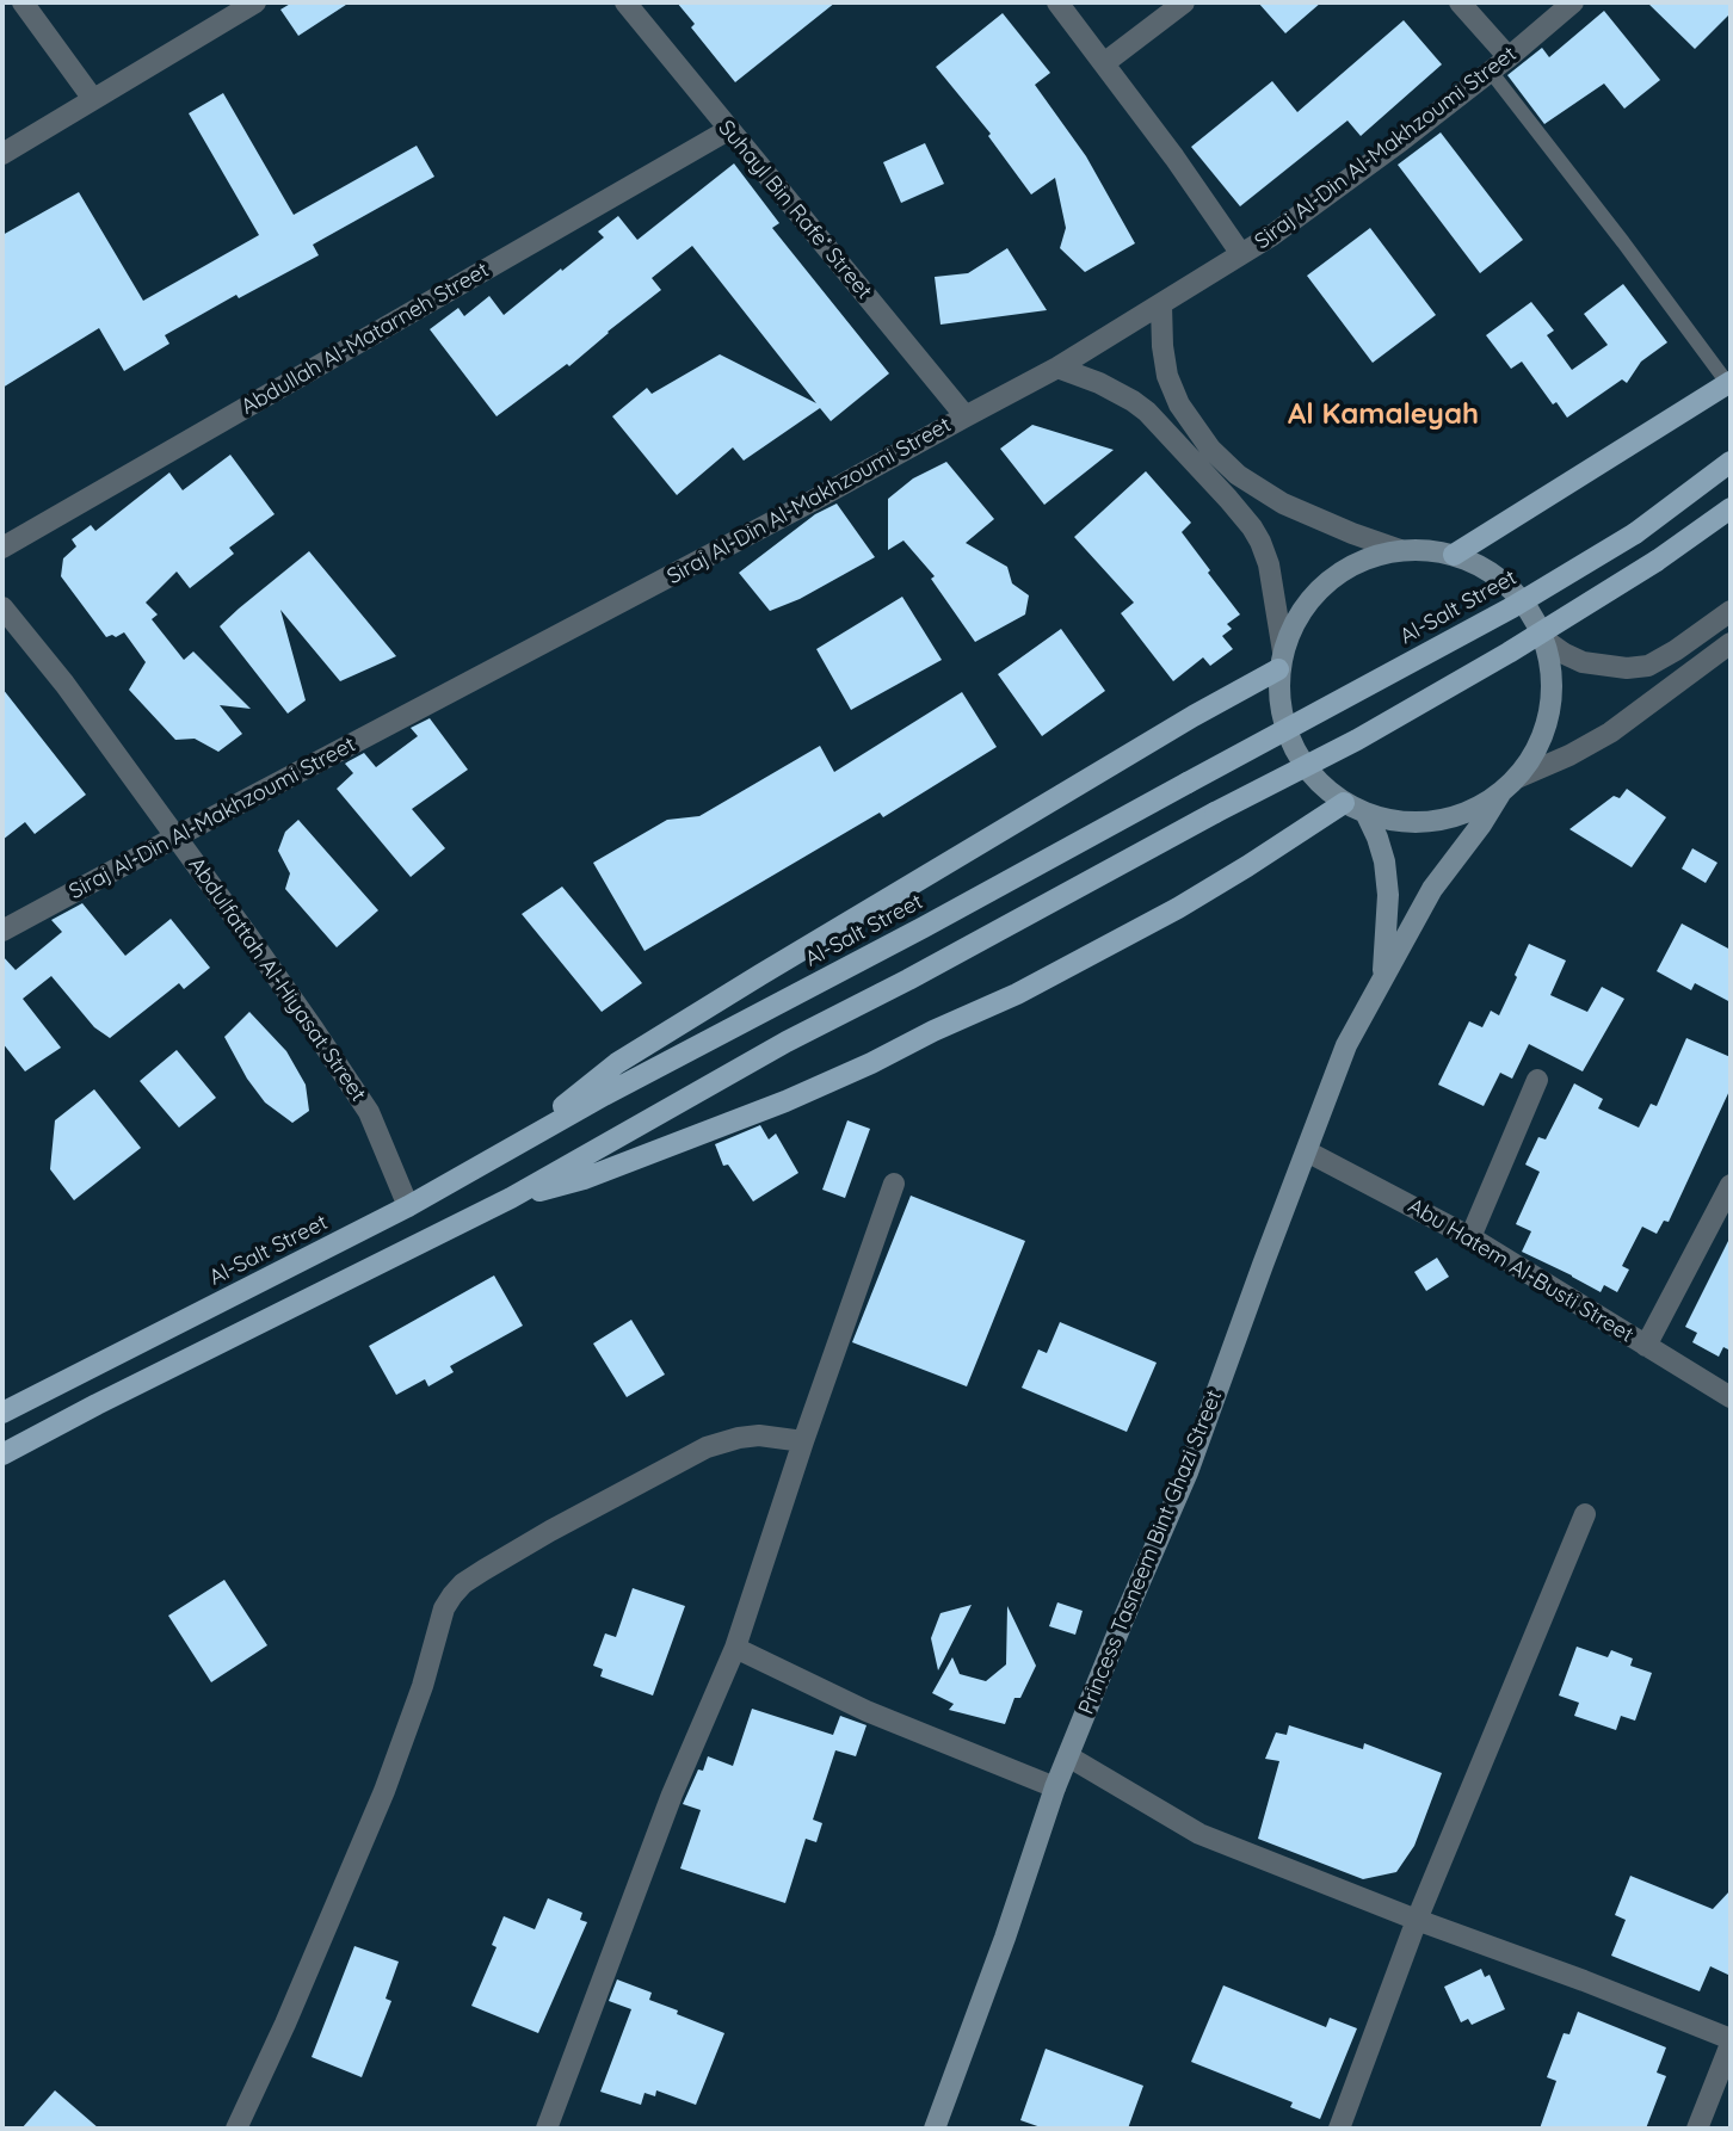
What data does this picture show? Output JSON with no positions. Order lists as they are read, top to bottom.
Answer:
{
  "streets": {
    "main road": ["Al-Salt Street", "Princess Tasneem Bint Ghazi Street"],
    "street": [
      "Siraj Al-Din Al-Makhzoumi Street",
      "Suhayl Bin Rafe‘ Street",
      "Abdullah Al-Matarneh Street",
      "Abdulfattah Al-Hiyasat Street",
      "Abu Hatem Al-Busti Street"
    ]
  },
  "crossings": [
    ["Siraj Al-Din Al-Makhzoumi Street", "Suhayl Bin Rafe‘ Street"],
    ["Siraj Al-Din Al-Makhzoumi Street", "Abdulfattah Al-Hiyasat Street"],
    ["Suhayl Bin Rafe‘ Street", "Abdullah Al-Matarneh Street"],
    ["Al-Salt Street", "Abdulfattah Al-Hiyasat Street"],
    ["Abu Hatem Al-Busti Street", "Princess Tasneem Bint Ghazi Street"]
  ],
  "districts": ["Al Kamaleyah"]
}
